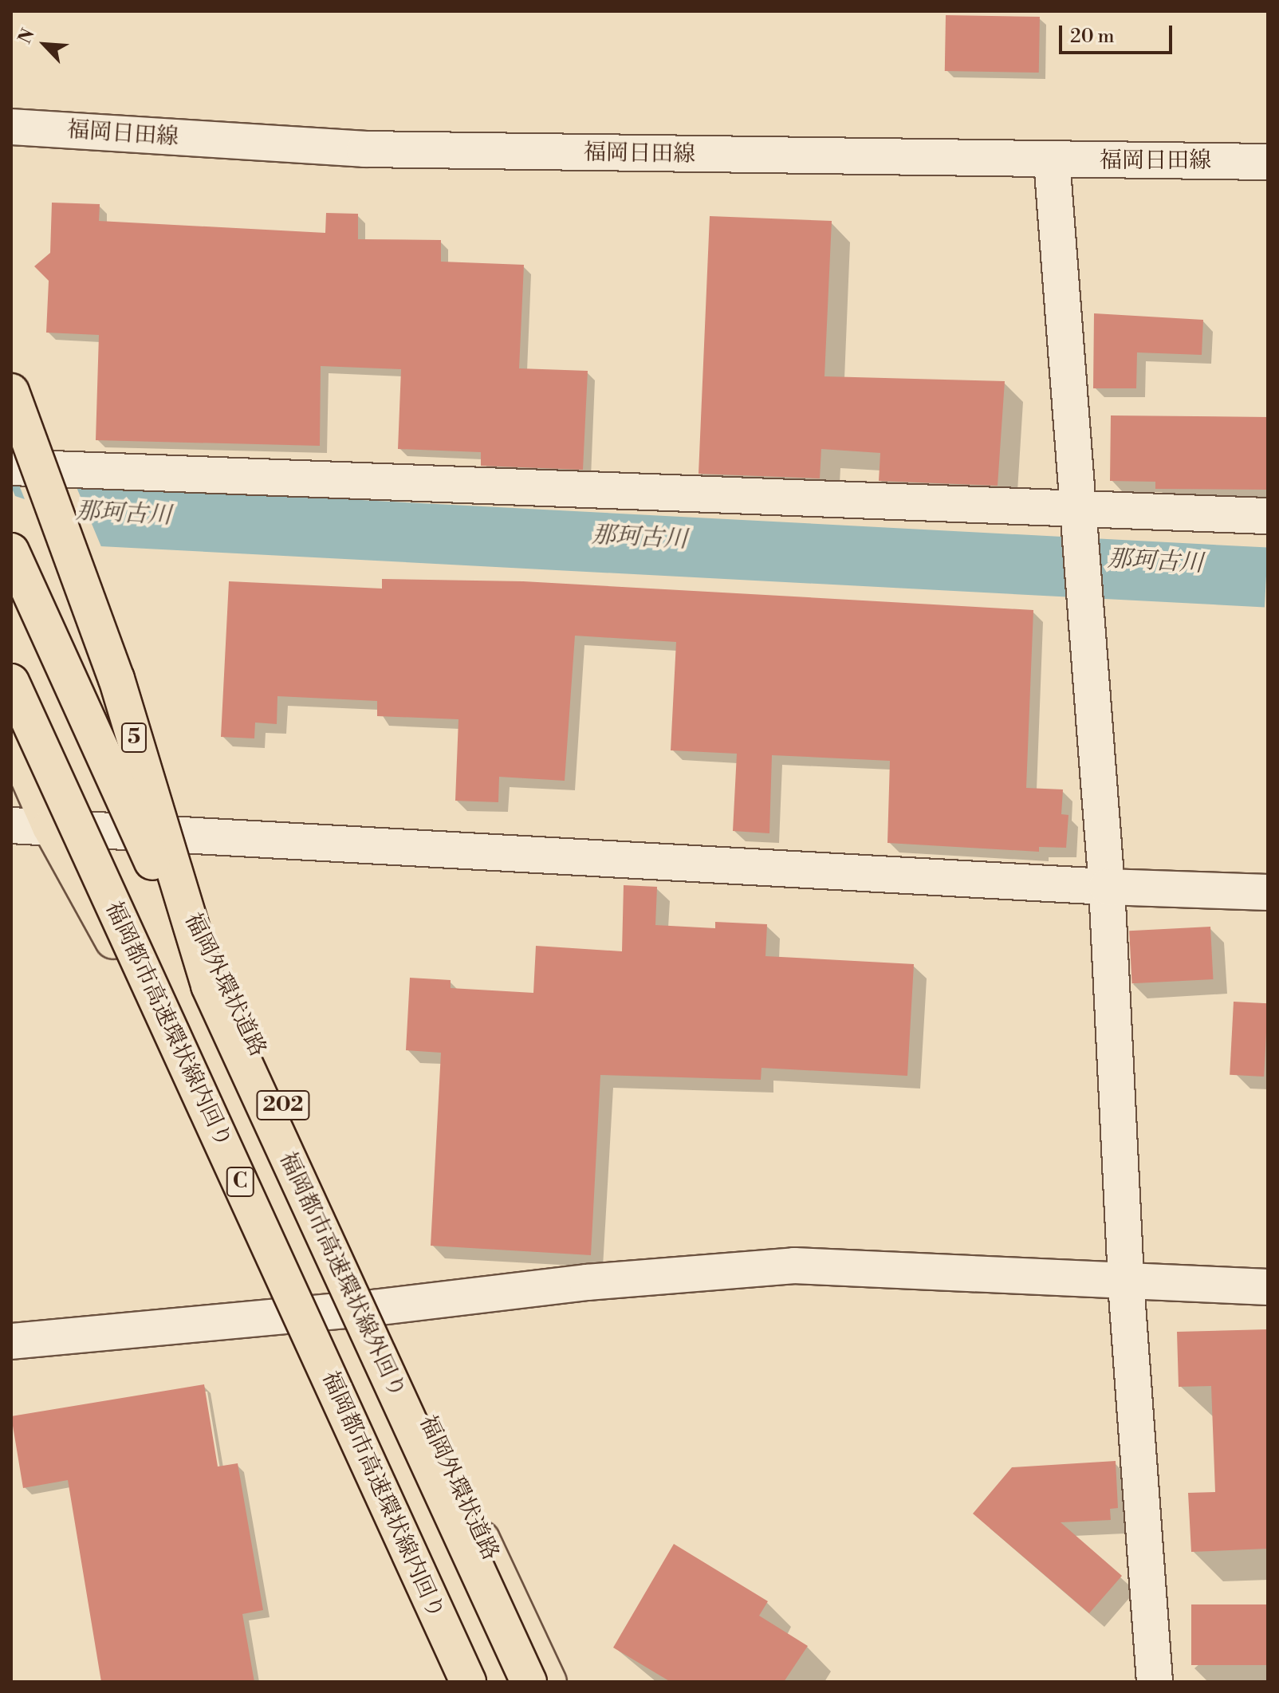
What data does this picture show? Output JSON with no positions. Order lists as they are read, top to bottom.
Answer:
{
  "streets": {
    "highway": [
      "5",
      "福岡外環状道路",
      "福岡都市高速環状線内回り",
      "202",
      "C",
      "福岡都市高速環状線外回り"
    ],
    "street": ["福岡日田線"]
  },
  "water": ["那珂古川"],
  "scale_bar": "20 m",
  "north": "top left"
}
